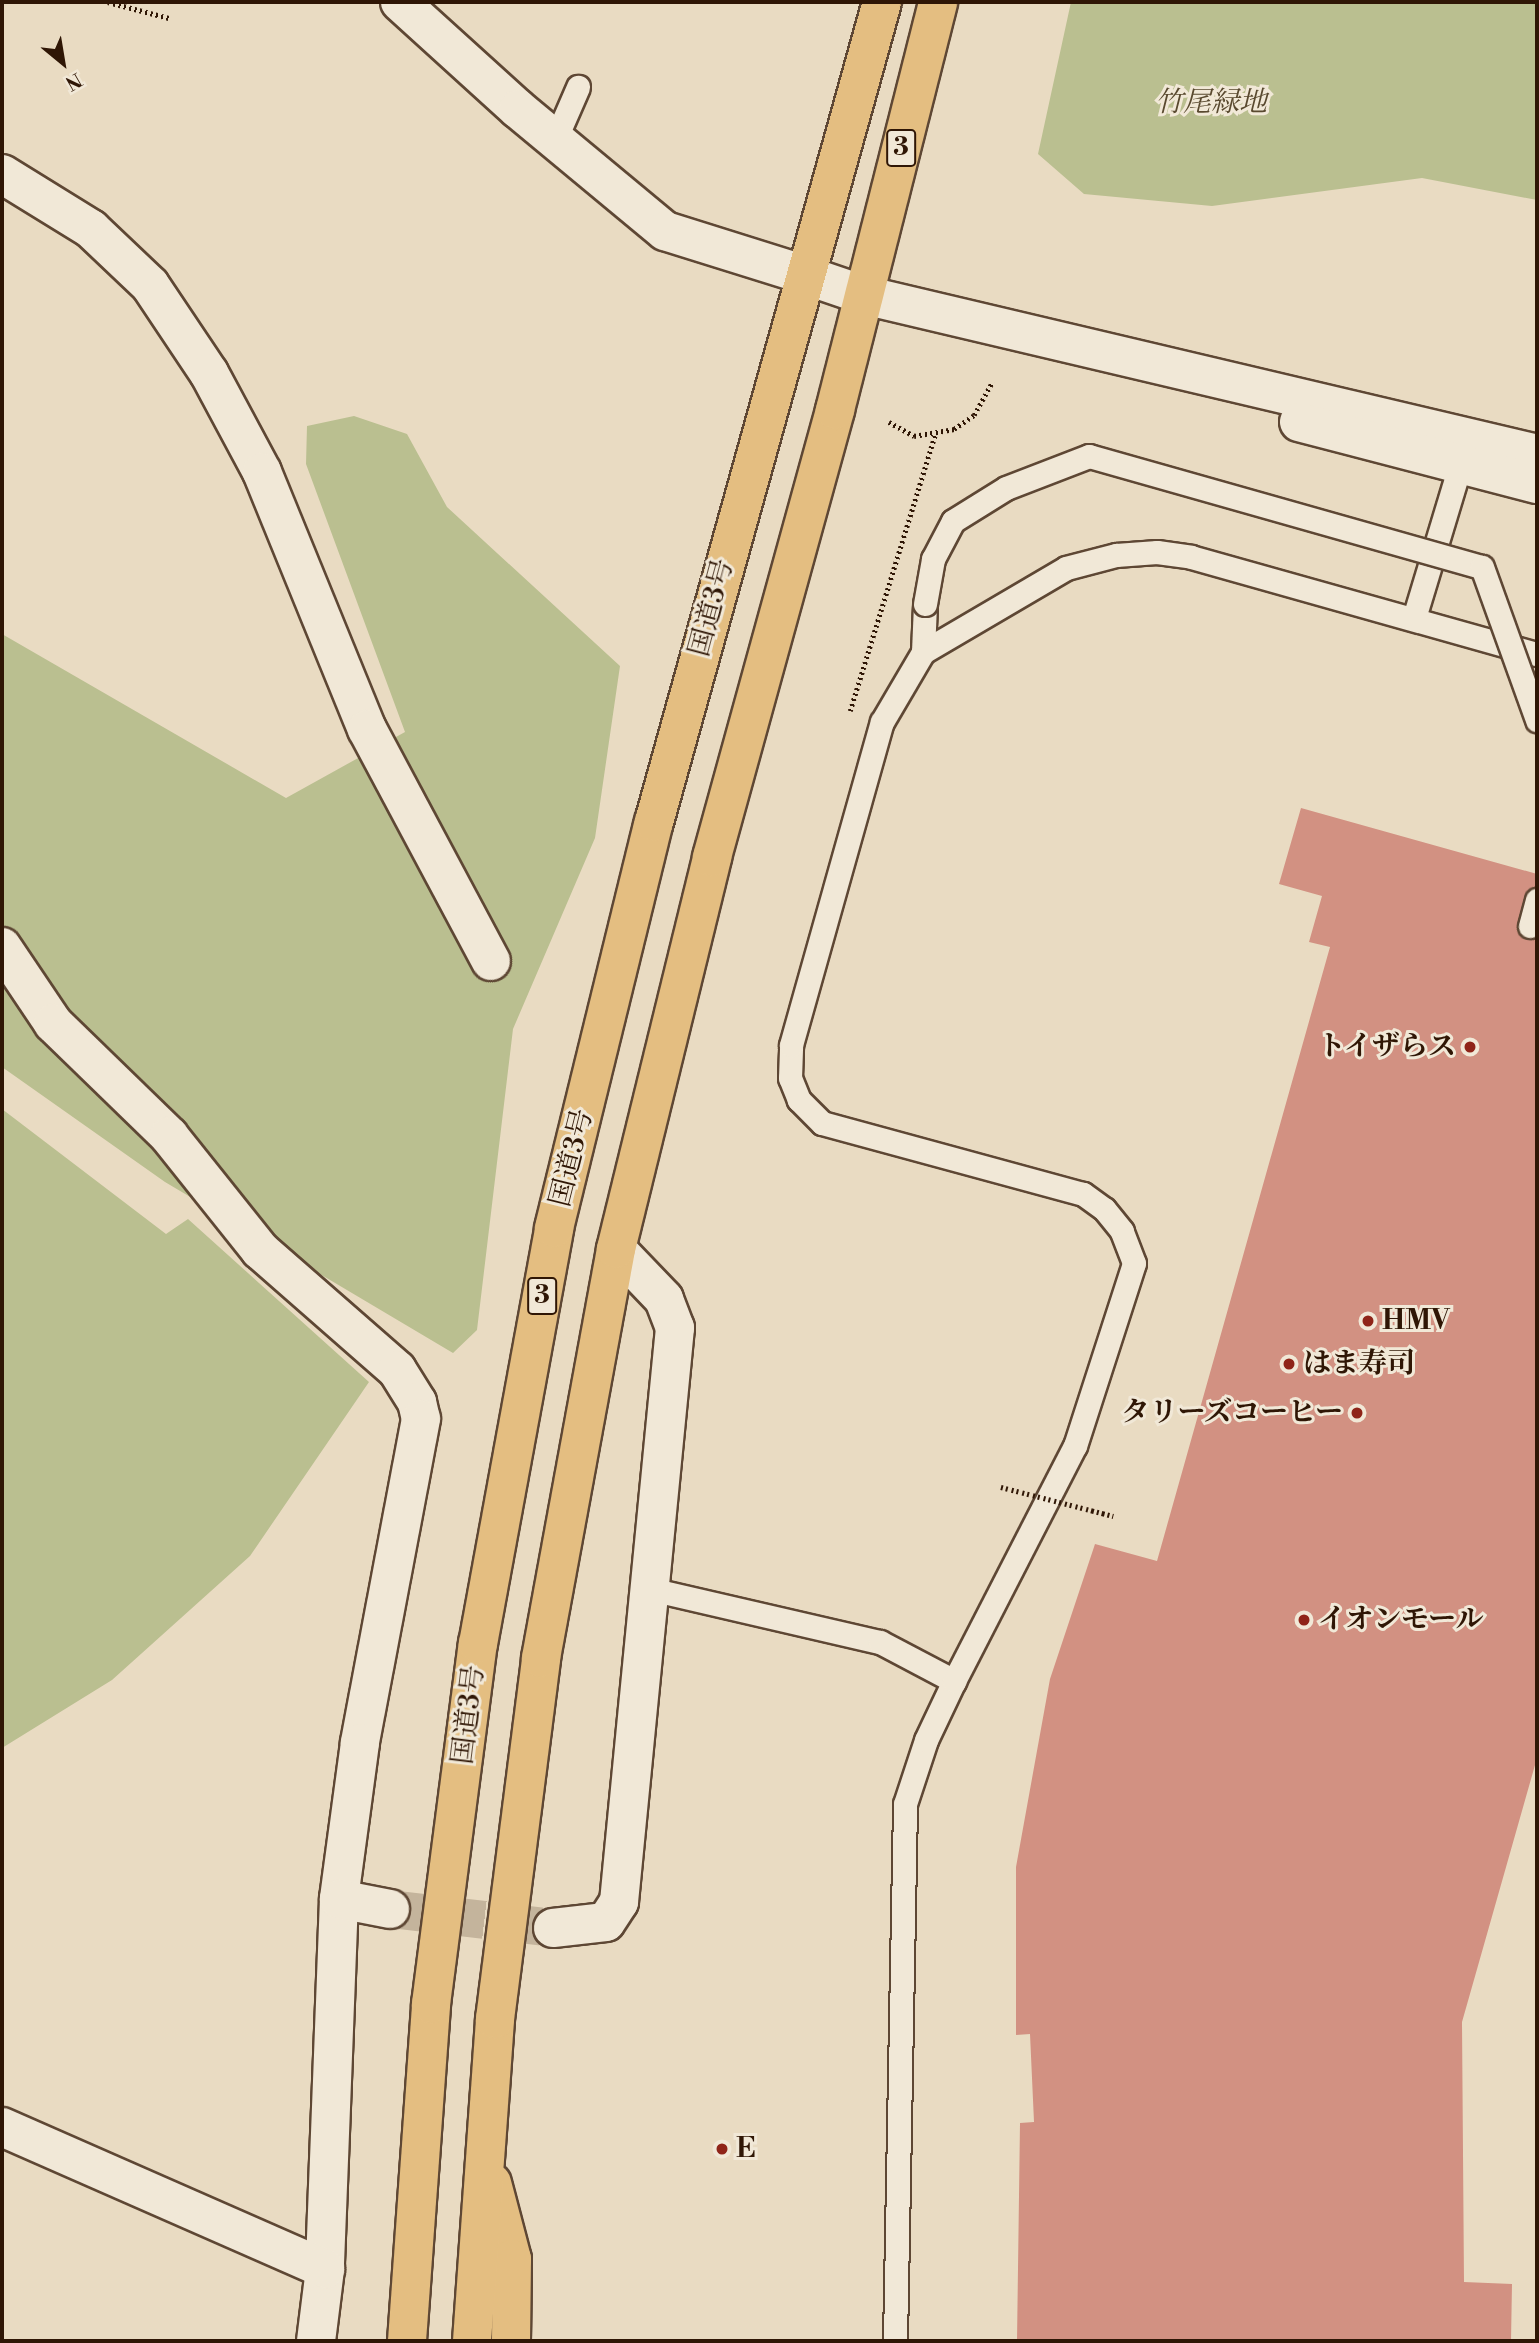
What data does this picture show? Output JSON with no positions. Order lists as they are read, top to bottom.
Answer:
{
  "streets": {
    "highway": ["3", "国道3号"]
  },
  "parks": ["竹尾緑地"],
  "places": [
    "トイザらス",
    "HMV",
    "はま寿司",
    "タリーズコーヒー",
    "イオンモール",
    "E"
  ],
  "north": "bottom right"
}
